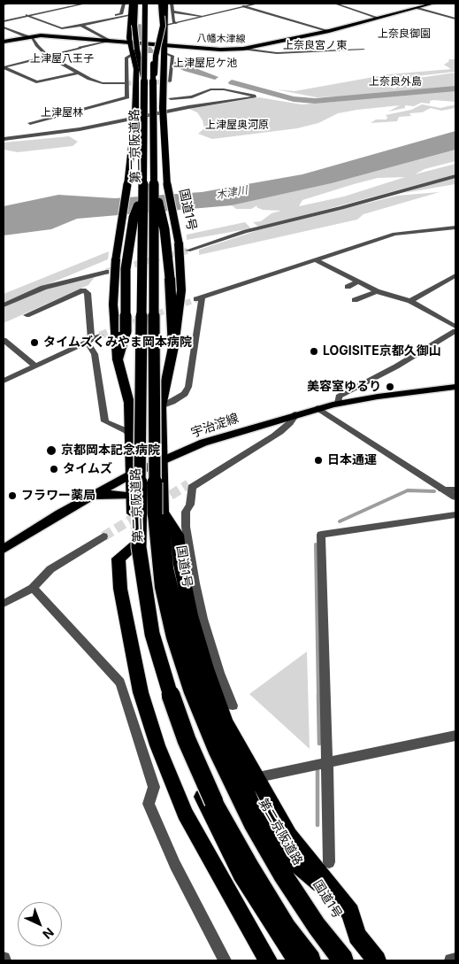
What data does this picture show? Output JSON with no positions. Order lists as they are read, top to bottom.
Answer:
{
  "streets": {
    "highway": ["第二京阪道路", "国道1号"],
    "main road": ["八幡木津線", "宇治淀線"]
  },
  "crossings": [
    ["八幡木津線", "国道1号"],
    ["国道1号", "宇治淀線"]
  ],
  "districts": [
    "上奈良御園",
    "上奈良宮ノ東",
    "上津屋八王子",
    "上津屋尼ケ池",
    "上奈良外島",
    "上津屋林",
    "上津屋奥河原"
  ],
  "water": ["木津川"],
  "places": [
    "タイムズくみやま岡本病院",
    "LOGISITE京都久御山",
    "美容室ゆるり",
    "京都岡本記念病院",
    "日本通運",
    "タイムズ",
    "フラワー薬局"
  ],
  "north": "bottom right"
}
